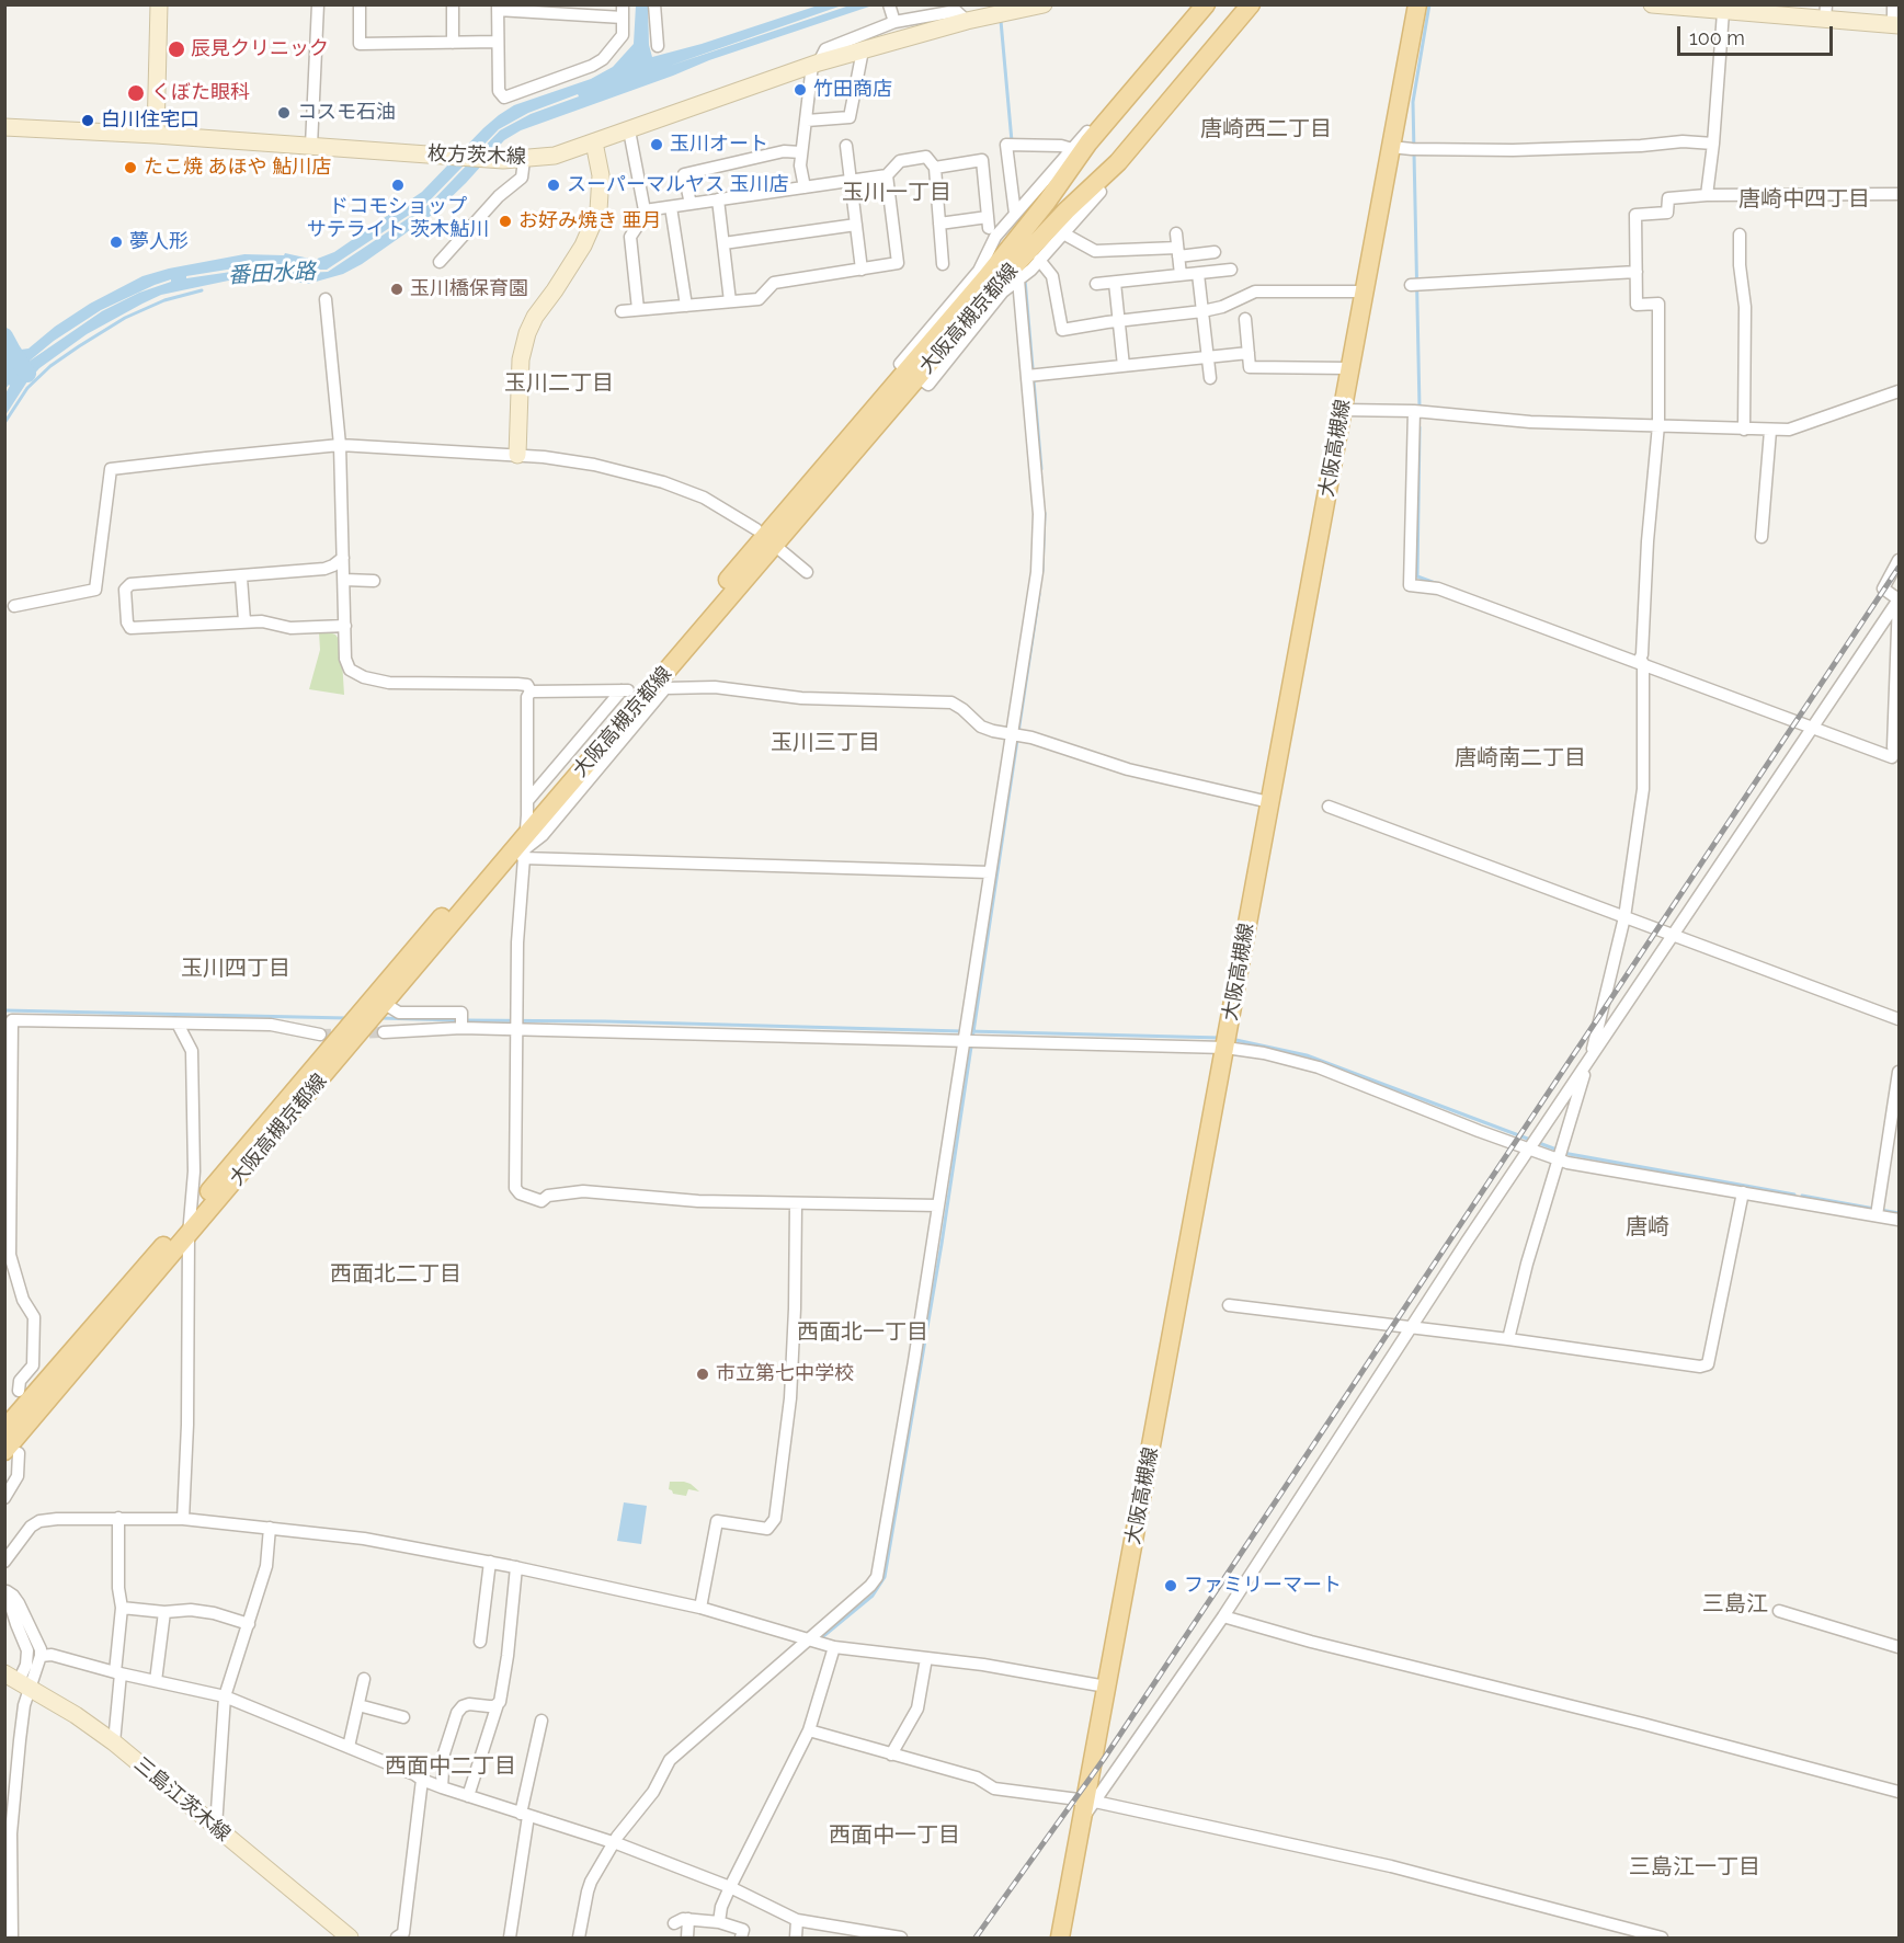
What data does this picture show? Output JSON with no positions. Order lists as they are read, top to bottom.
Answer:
{
  "streets": {
    "main road": [
      "枚方茨木線",
      "大阪高槻京都線",
      "大阪高槻線",
      "三島江茨木線"
    ]
  },
  "districts": [
    "唐崎西二丁目",
    "玉川一丁目",
    "唐崎中四丁目",
    "玉川二丁目",
    "玉川三丁目",
    "唐崎南二丁目",
    "玉川四丁目",
    "唐崎",
    "西面北二丁目",
    "西面北一丁目",
    "三島江",
    "西面中二丁目",
    "西面中一丁目",
    "三島江一丁目"
  ],
  "water": ["番田水路"],
  "places": [
    "辰見クリニック",
    "竹田商店",
    "くぼた眼科",
    "コスモ石油",
    "白川住宅口",
    "玉川オート",
    "たこ焼 あほや 鮎川店",
    "ドコモショップ サテライト 茨木鮎川",
    "スーパーマルヤス 玉川店",
    "お好み焼き 亜月",
    "夢人形",
    "玉川橋保育園",
    "市立第七中学校",
    "ファミリーマート"
  ],
  "scale_bar": "100 m"
}
